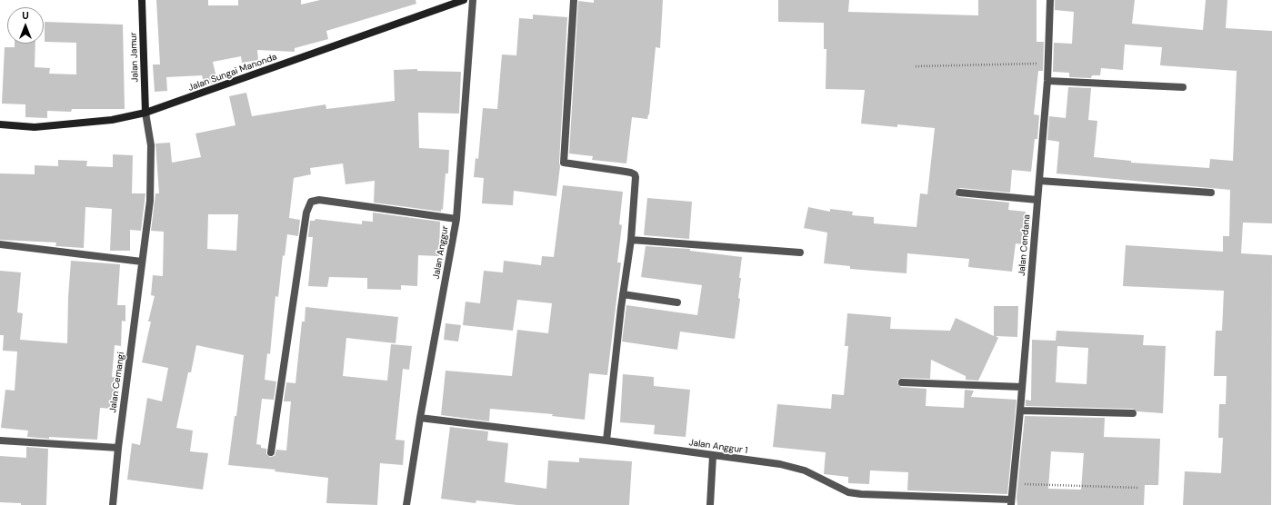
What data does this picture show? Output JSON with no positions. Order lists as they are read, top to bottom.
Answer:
{
  "streets": {
    "street": [
      "Jalan Jamur",
      "Jalan Sungai Manonda",
      "Jalan Cendana",
      "Jalan Anggur",
      "Jalan Cemangi",
      "Jalan Anggur 1"
    ]
  },
  "crossings": [
    ["Jalan Jamur", "Jalan Sungai Manonda"],
    ["Jalan Jamur", "Jalan Cemangi"],
    ["Jalan Sungai Manonda", "Jalan Cemangi"],
    ["Jalan Cendana", "Jalan Anggur 1"],
    ["Jalan Anggur", "Jalan Anggur 1"]
  ],
  "north": "top"
}
